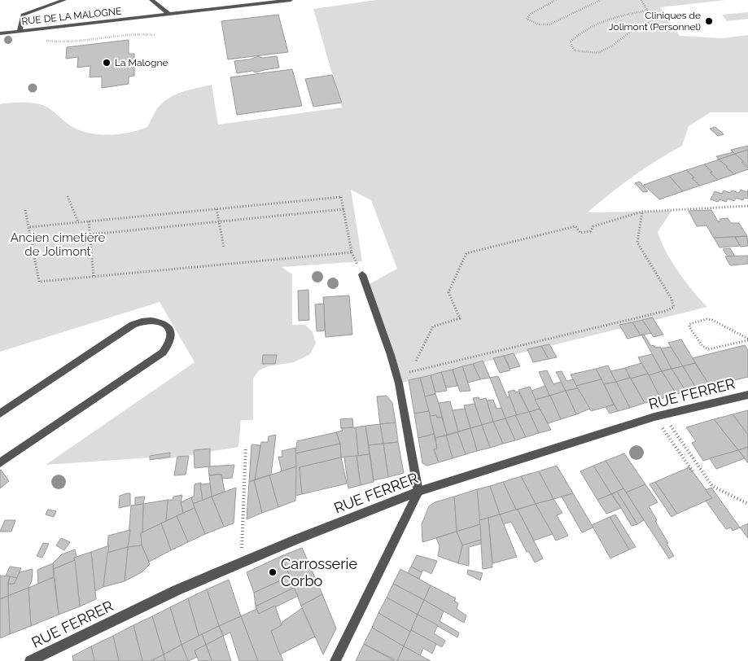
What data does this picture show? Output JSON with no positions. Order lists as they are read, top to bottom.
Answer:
{
  "streets": {
    "street": ["RUE DE LA MALOGNE", "RUE FERRER"]
  },
  "parks": ["Ancien cimetière de Jolimont"],
  "places": ["Cliniques de Jolimont (Personnel)", "La Malogne", "Carrosserie Corbo"]
}
